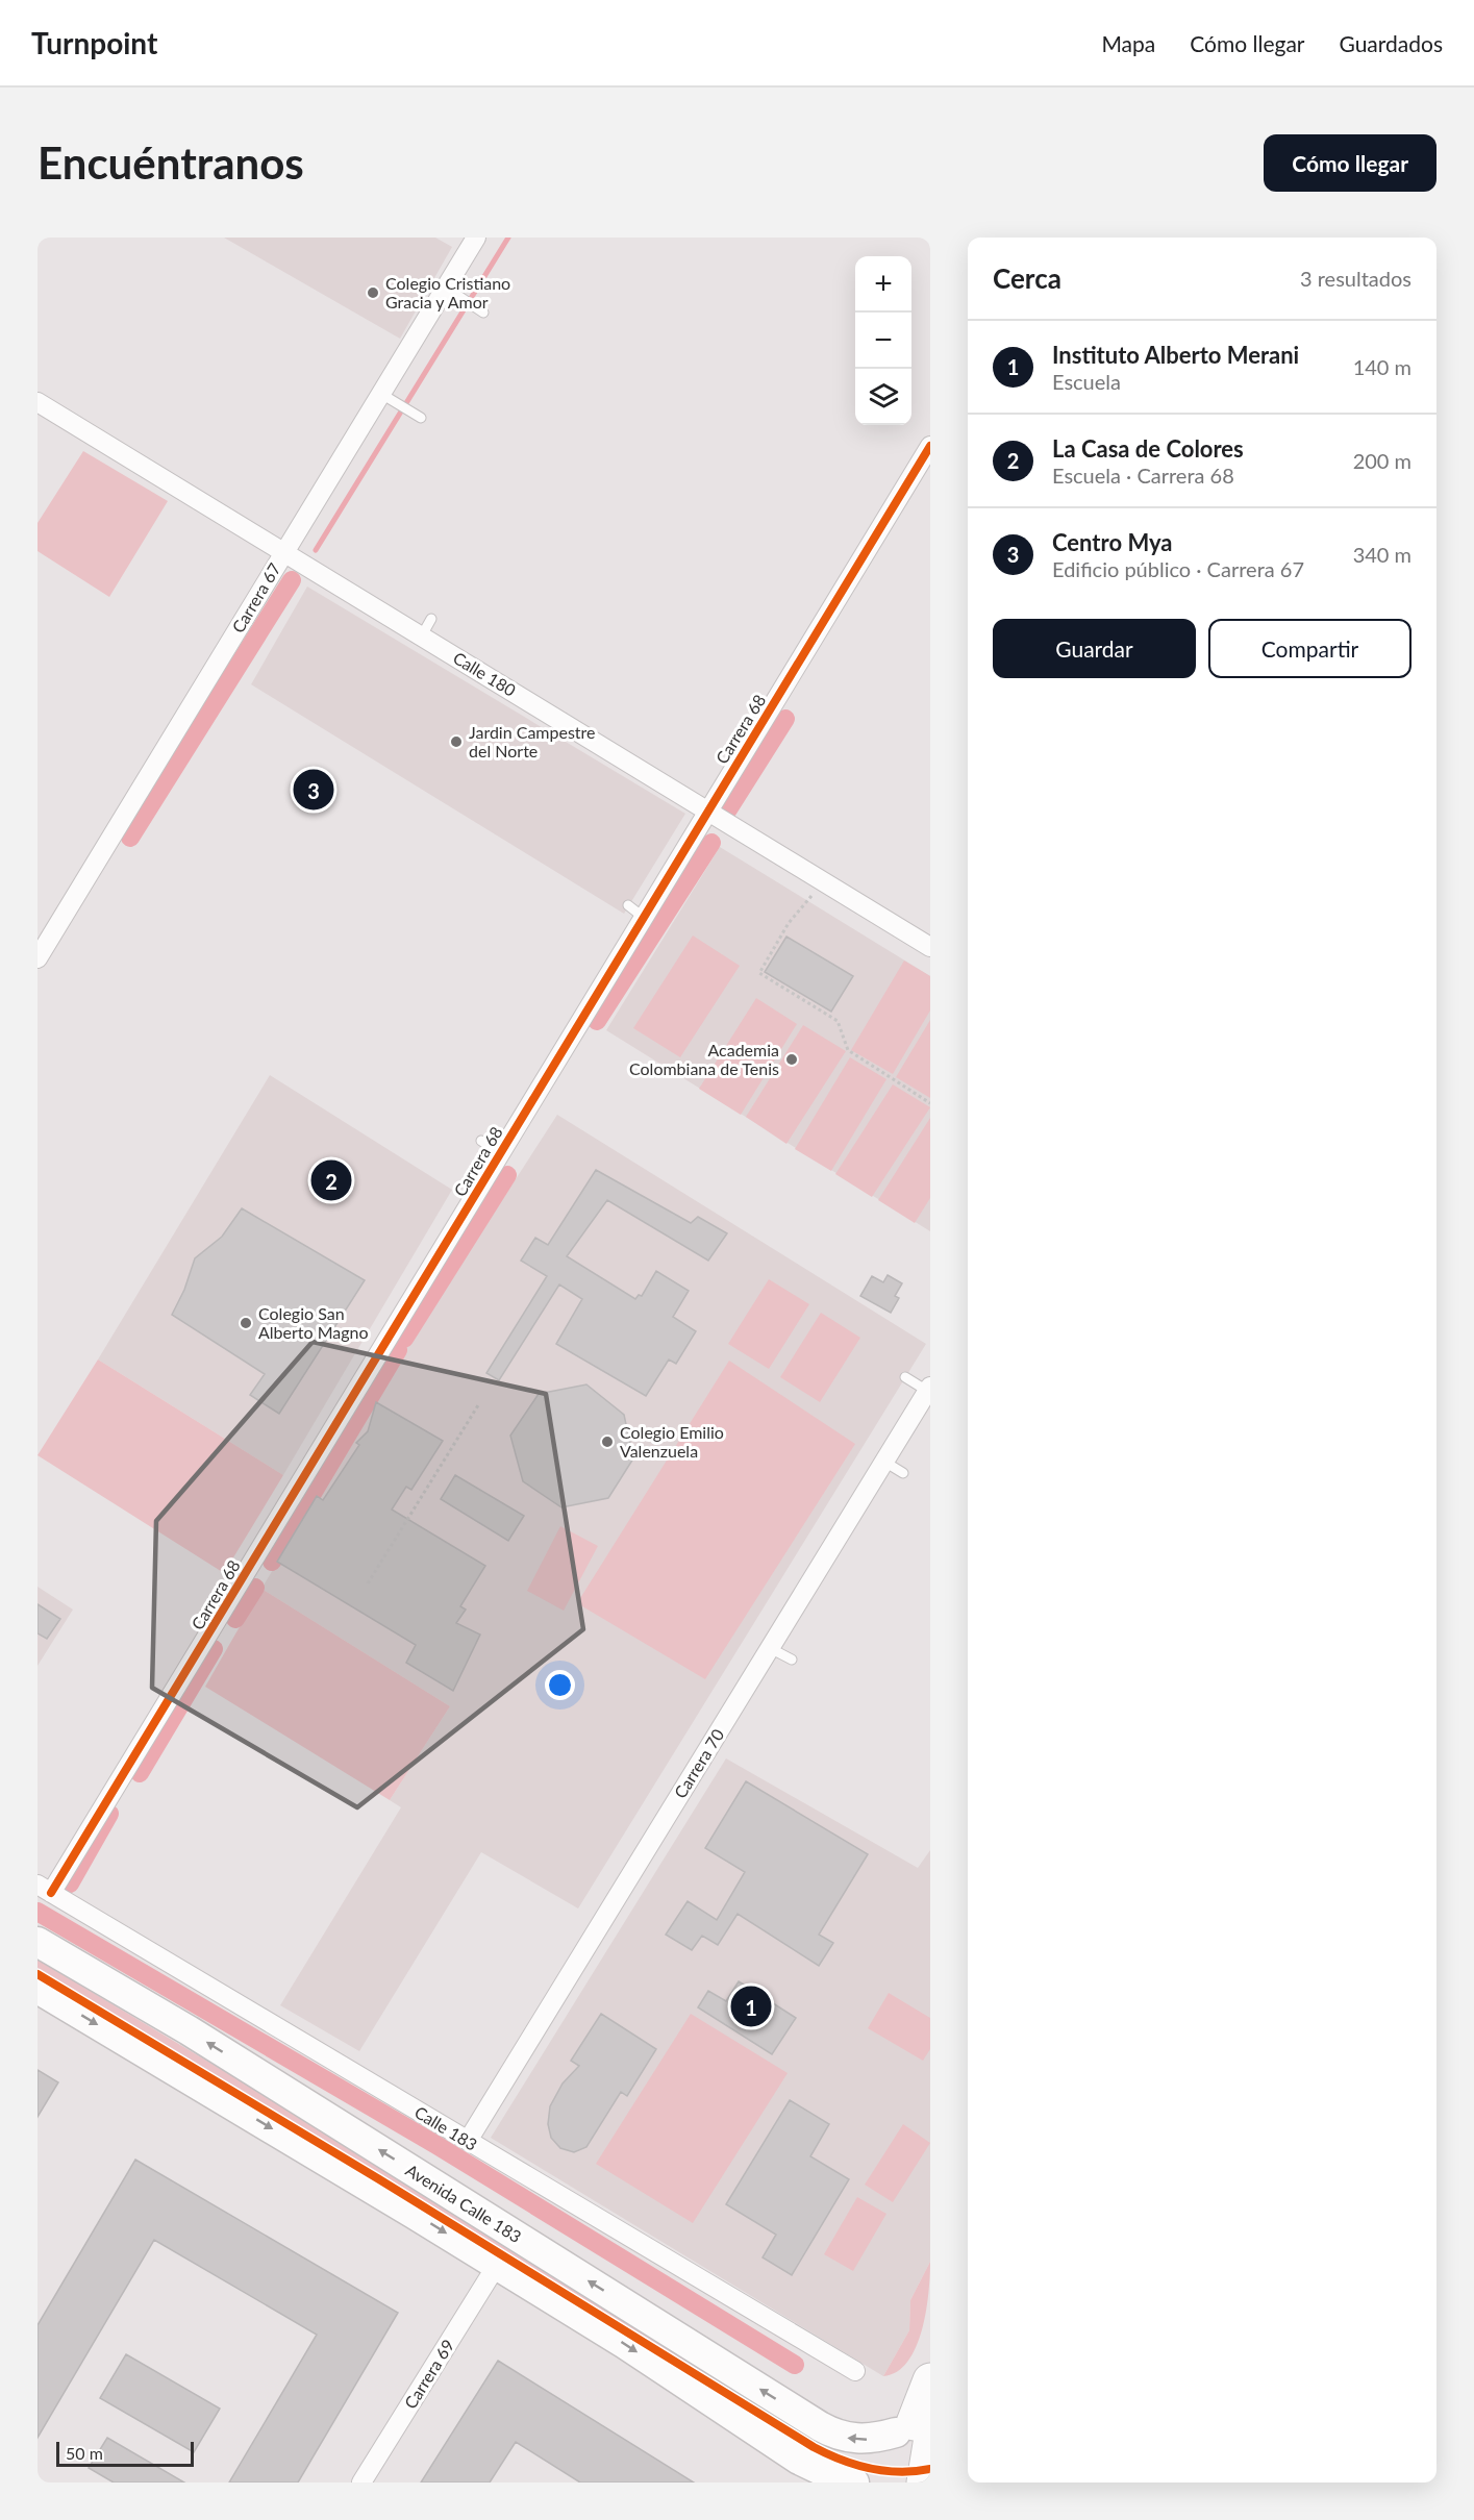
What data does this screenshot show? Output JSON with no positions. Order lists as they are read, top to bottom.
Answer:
{
  "streets": {
    "main road": ["Avenida Calle 183"],
    "street": [
      "Carrera 67",
      "Calle 180",
      "Carrera 68",
      "Carrera 70",
      "Calle 183",
      "Carrera 69"
    ]
  },
  "crossings": [
    ["Carrera 67", "Calle 180"],
    ["Calle 180", "Carrera 68"],
    ["Carrera 68", "Calle 183"],
    ["Carrera 70", "Calle 183"],
    ["Avenida Calle 183", "Carrera 69"]
  ],
  "places": [
    "Colegio Cristiano Gracia y Amor",
    "Jardin Campestre del Norte",
    "Academia Colombiana de Tenis",
    "Colegio San Alberto Magno",
    "Colegio Emilio Valenzuela"
  ],
  "scale_bar": "50 m",
  "page": {
    "header": "Turnpoint",
    "nav": ["Mapa", "Cómo llegar", "Guardados"],
    "buttons": [
      "Cómo llegar",
      ["Guardar", "Compartir"]
    ],
    "title": "Encuéntranos",
    "heading": ["Cerca", "3 resultados"],
    "map_buttons": ["+", "−"],
    "list": [
      {
        "mark": "1",
        "name": "Instituto Alberto Merani",
        "note": "Escuela",
        "value": "140 m"
      },
      {
        "mark": "2",
        "name": "La Casa de Colores",
        "note": "Escuela · Carrera 68",
        "value": "200 m"
      },
      {
        "mark": "3",
        "name": "Centro Mya",
        "note": "Edificio público · Carrera 67",
        "value": "340 m"
      }
    ],
    "pins": ["3", "2", "1"],
    "scale": "50 m"
  }
}
